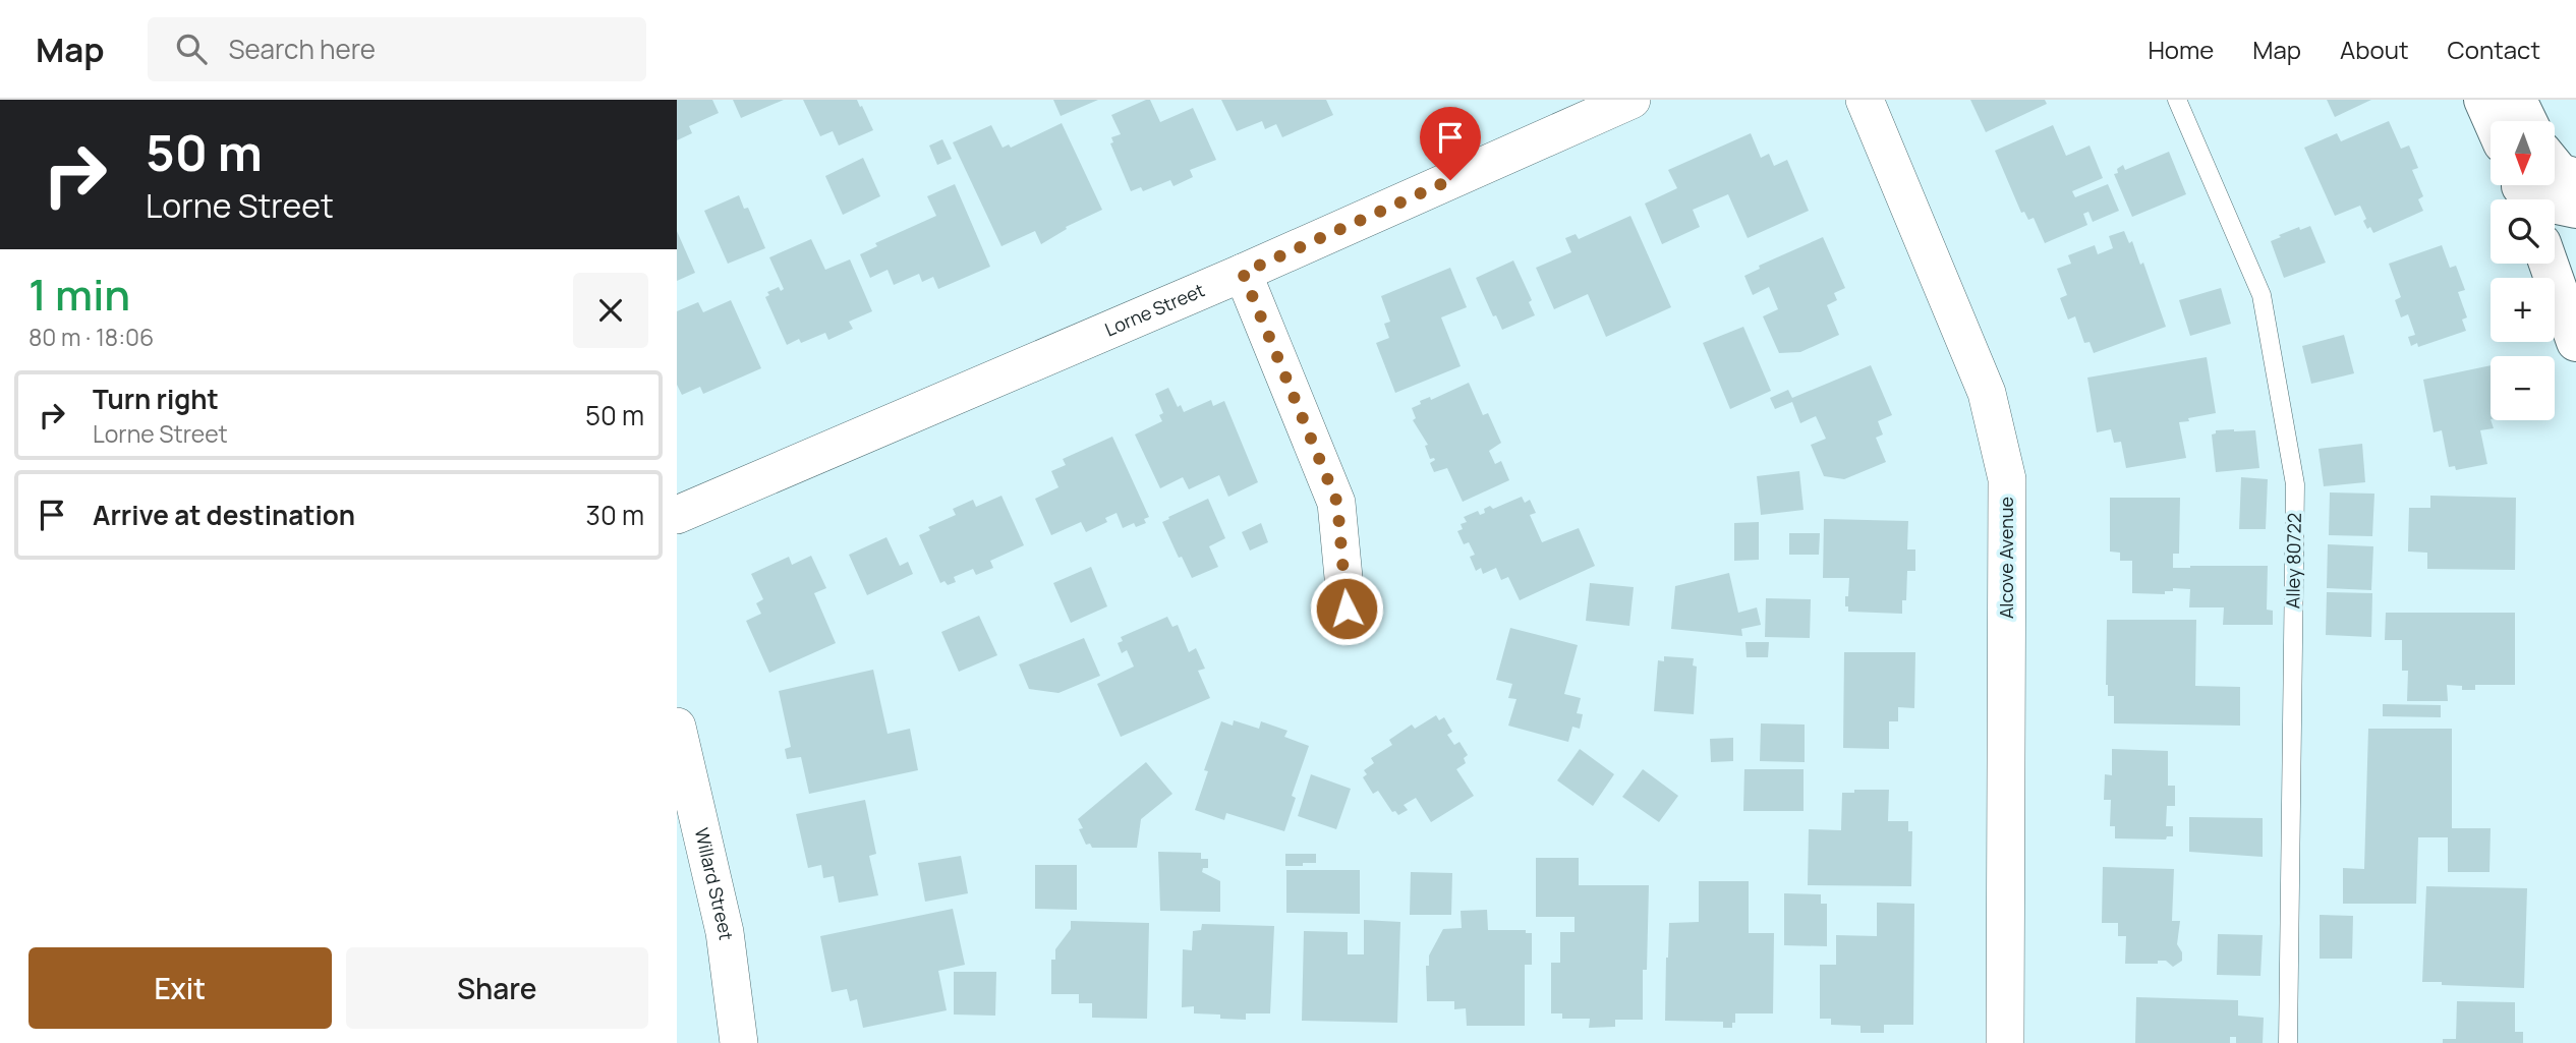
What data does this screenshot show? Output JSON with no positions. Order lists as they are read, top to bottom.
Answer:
{
  "streets": {
    "street": ["Lorne Street", "Alcove Avenue", "Willard Street"],
    "lane": ["Alley 80722"]
  },
  "north": "bottom",
  "page": {
    "header": "Map",
    "search": "Search here",
    "nav": [
      "Home",
      "Map",
      "About",
      "Contact"
    ],
    "turn": ["50 m", "Lorne Street"],
    "map_buttons": ["+", "−"],
    "heading": ["1 min", "80 m · 18:06"],
    "list": [
      {
        "name": "Turn right",
        "note": "Lorne Street",
        "value": "50 m"
      },
      {
        "name": "Arrive at destination",
        "value": "30 m"
      }
    ],
    "buttons": ["Exit", "Share"]
  }
}
